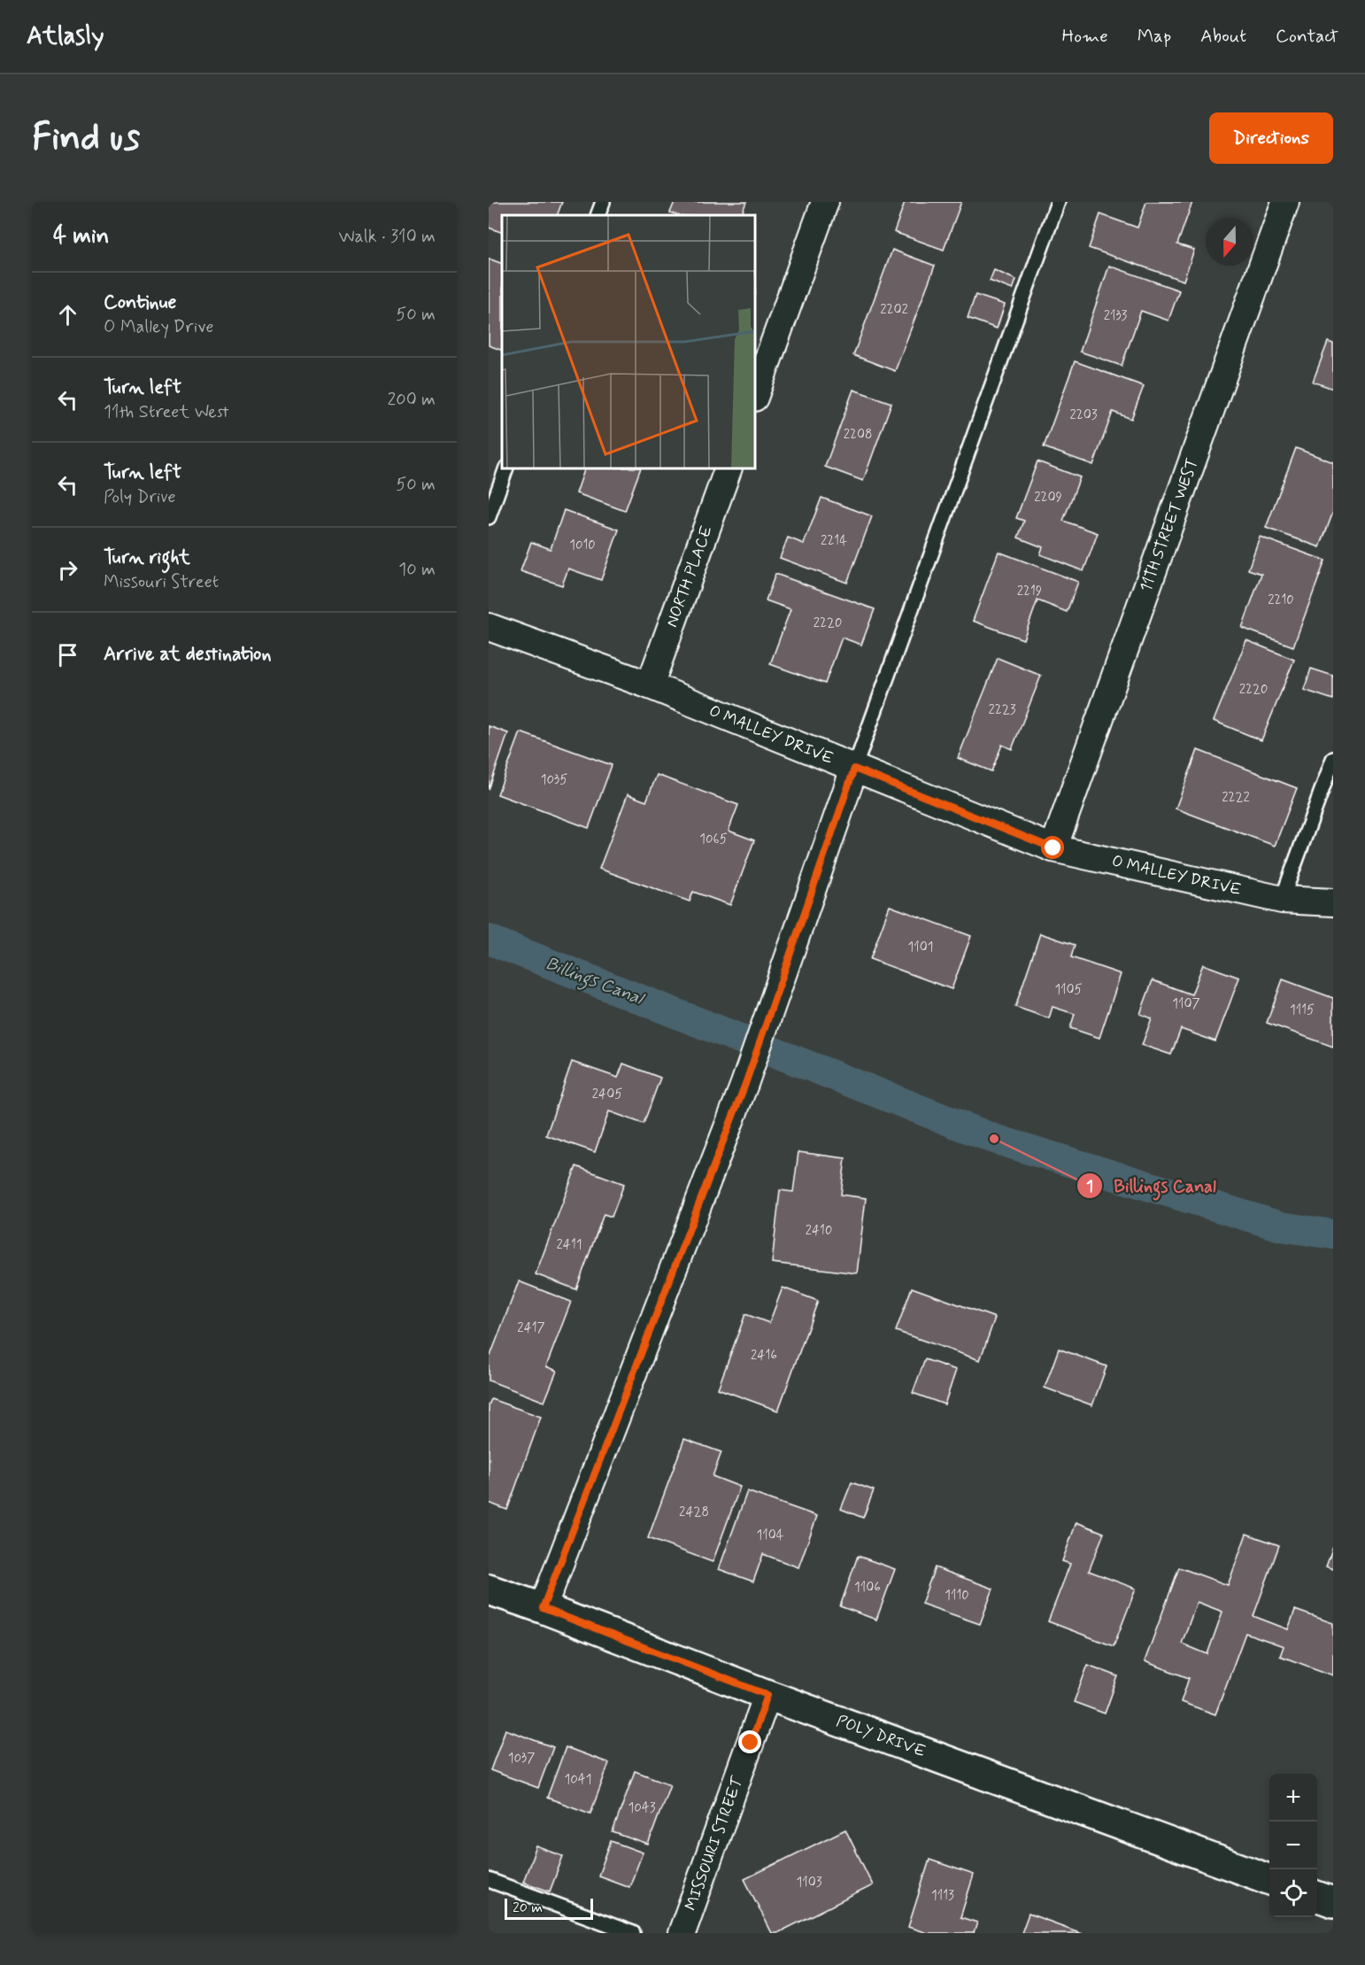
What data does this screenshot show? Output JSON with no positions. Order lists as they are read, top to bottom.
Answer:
{
  "streets": {
    "street": [
      "11TH STREET WEST",
      "NORTH PLACE",
      "O MALLEY DRIVE",
      "POLY DRIVE",
      "MISSOURI STREET"
    ]
  },
  "crossings": [
    ["11TH STREET WEST", "O MALLEY DRIVE"],
    ["NORTH PLACE", "O MALLEY DRIVE"],
    ["POLY DRIVE", "MISSOURI STREET"]
  ],
  "water": ["Billings Canal"],
  "places": ["Billings Canal"],
  "house_numbers": [
    "2202",
    "2133",
    "2203",
    "2208",
    "2209",
    "2214",
    "1010",
    "2219",
    "2210",
    "2220",
    "2220",
    "2223",
    "1035",
    "2222",
    "1065",
    "1101",
    "1105",
    "1107",
    "1115",
    "2405",
    "2410",
    "2411",
    "2417",
    "2416",
    "2428",
    "1104",
    "1106",
    "1110",
    "1037",
    "1041",
    "1043",
    "1103",
    "1113"
  ],
  "scale_bar": "20 m",
  "north": "bottom",
  "page": {
    "header": "Atlasly",
    "nav": [
      "Home",
      "Map",
      "About",
      "Contact"
    ],
    "buttons": "Directions",
    "title": "Find us",
    "heading": ["4 min", "Walk · 310 m"],
    "list": [
      ["Continue", "O Malley Drive", "50 m"],
      ["Turn left", "11th Street West", "200 m"],
      ["Turn left", "Poly Drive", "50 m"],
      ["Turn right", "Missouri Street", "10 m"],
      "Arrive at destination"
    ],
    "map_buttons": ["+", "−"],
    "scale": "20 m"
  }
}
